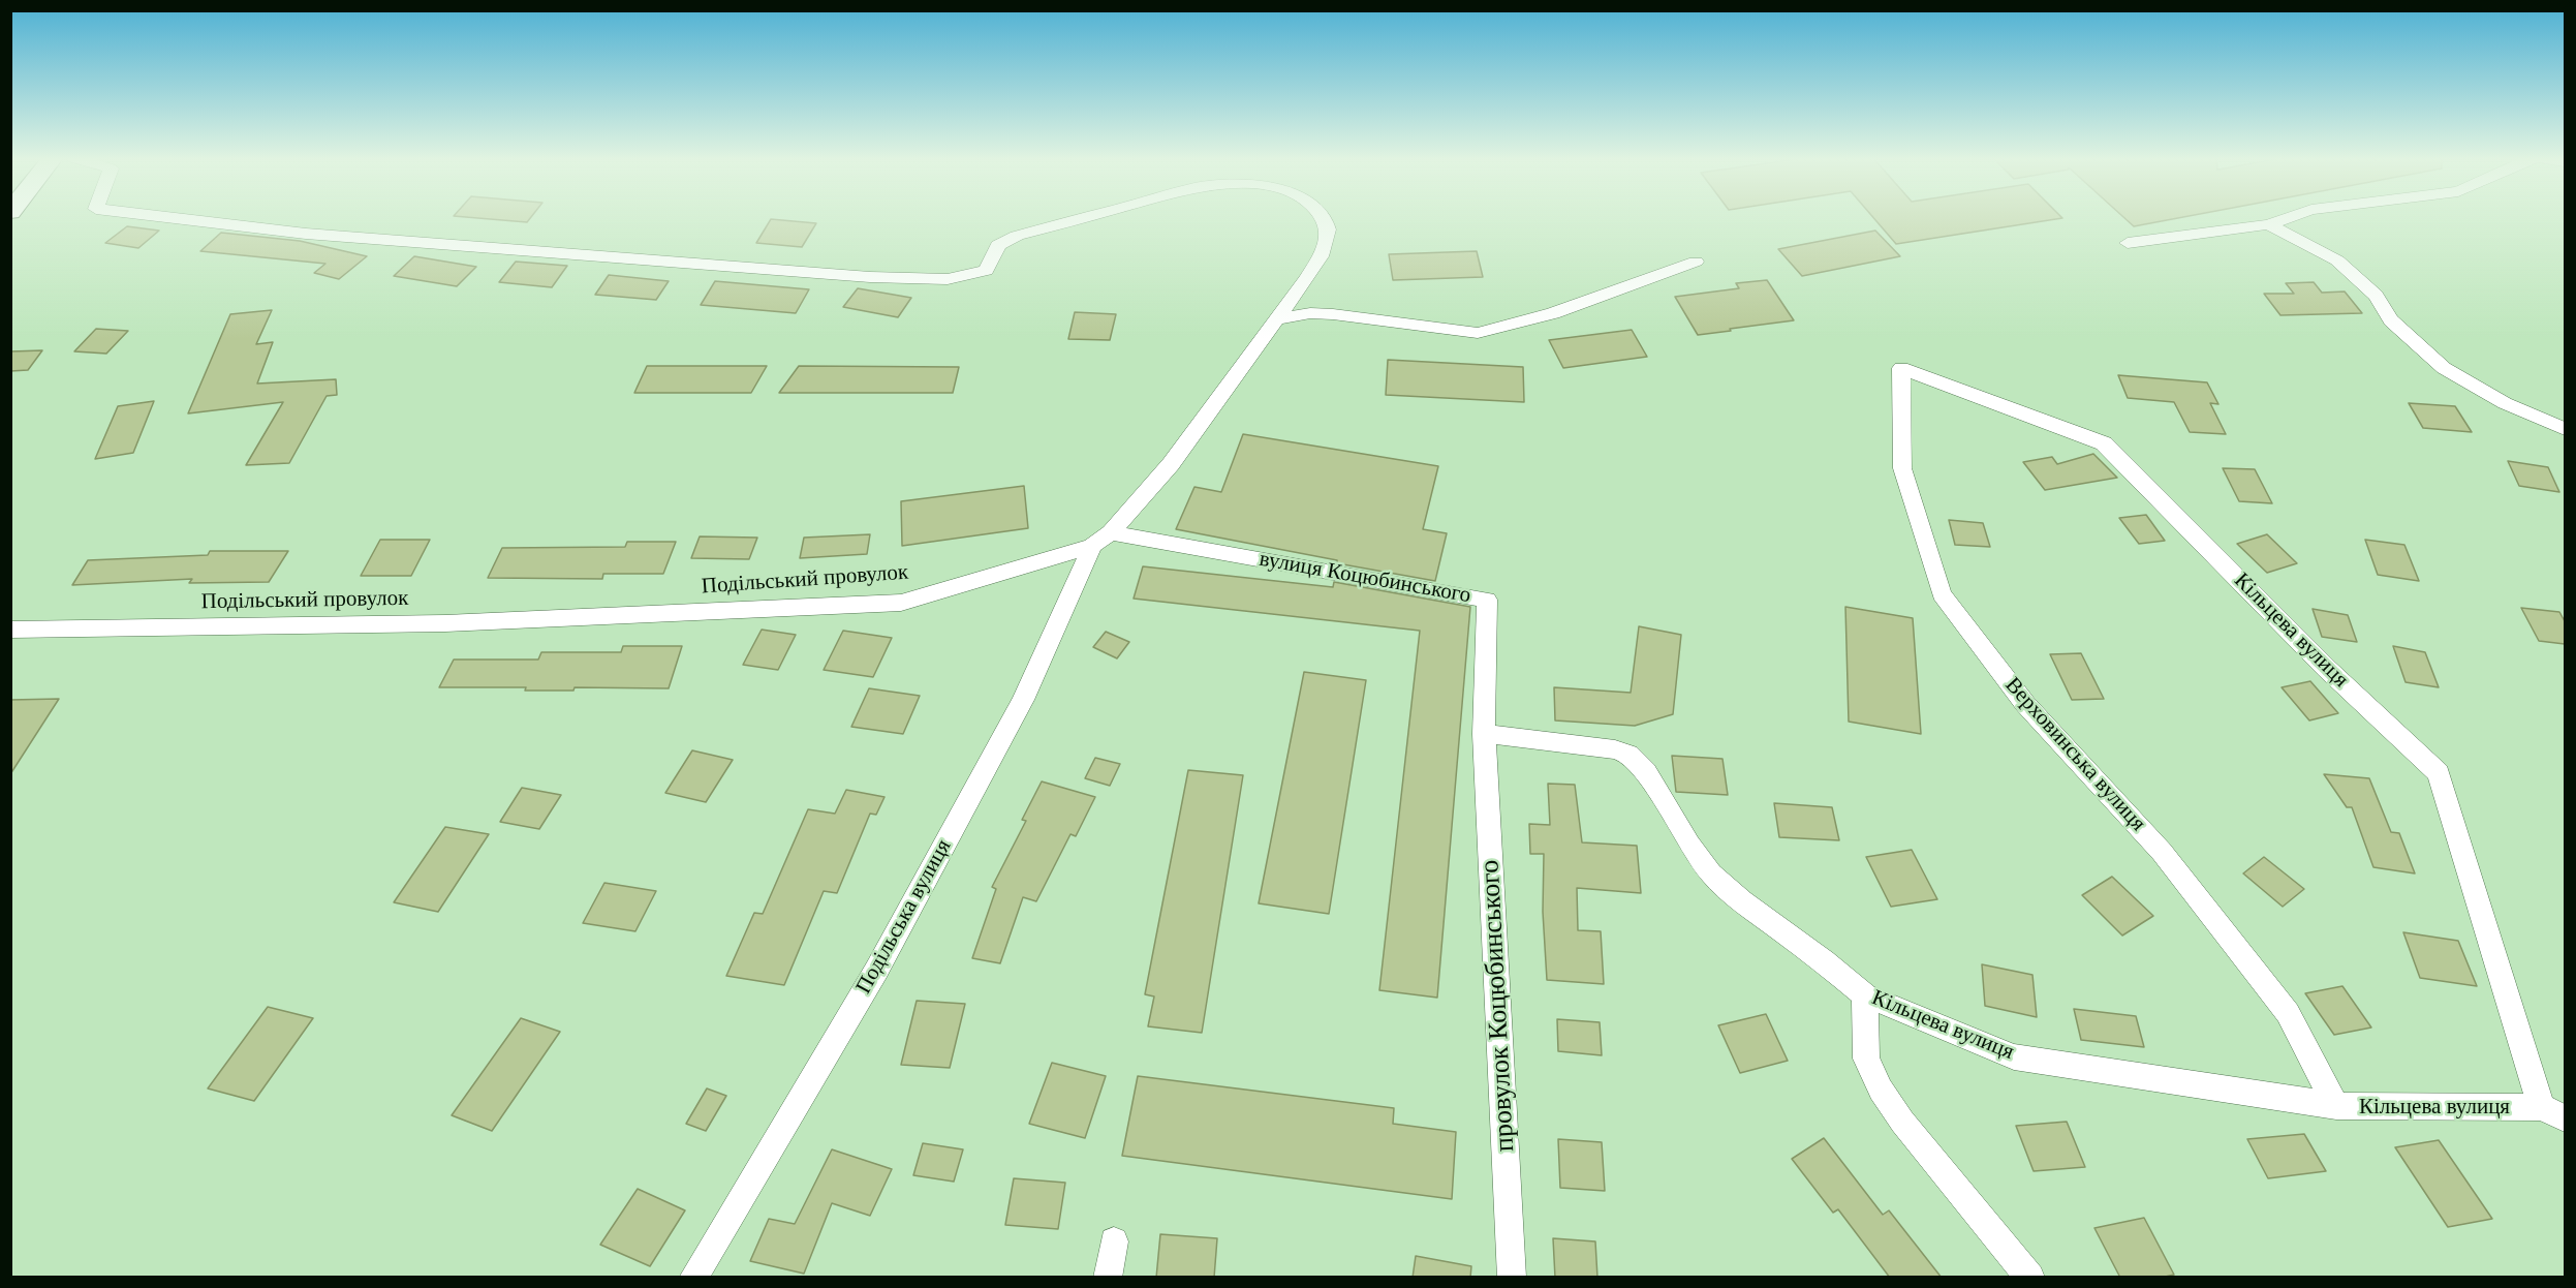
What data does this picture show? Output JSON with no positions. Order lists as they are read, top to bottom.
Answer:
{
  "streets": {
    "street": [
      "вулиця Коцюбинського",
      "Подільський провулок",
      "Кільцева вулиця",
      "Верховинська вулиця",
      "Подільська вулиця",
      "провулок Коцюбинського"
    ]
  },
  "crossings": [
    ["вулиця Коцюбинського", "Подільський провулок"],
    ["вулиця Коцюбинського", "Кільцева вулиця"],
    ["вулиця Коцюбинського", "Подільська вулиця"],
    ["вулиця Коцюбинського", "провулок Коцюбинського"],
    ["Подільський провулок", "Подільська вулиця"],
    ["Кільцева вулиця", "Верховинська вулиця"],
    ["Кільцева вулиця", "провулок Коцюбинського"]
  ]
}
